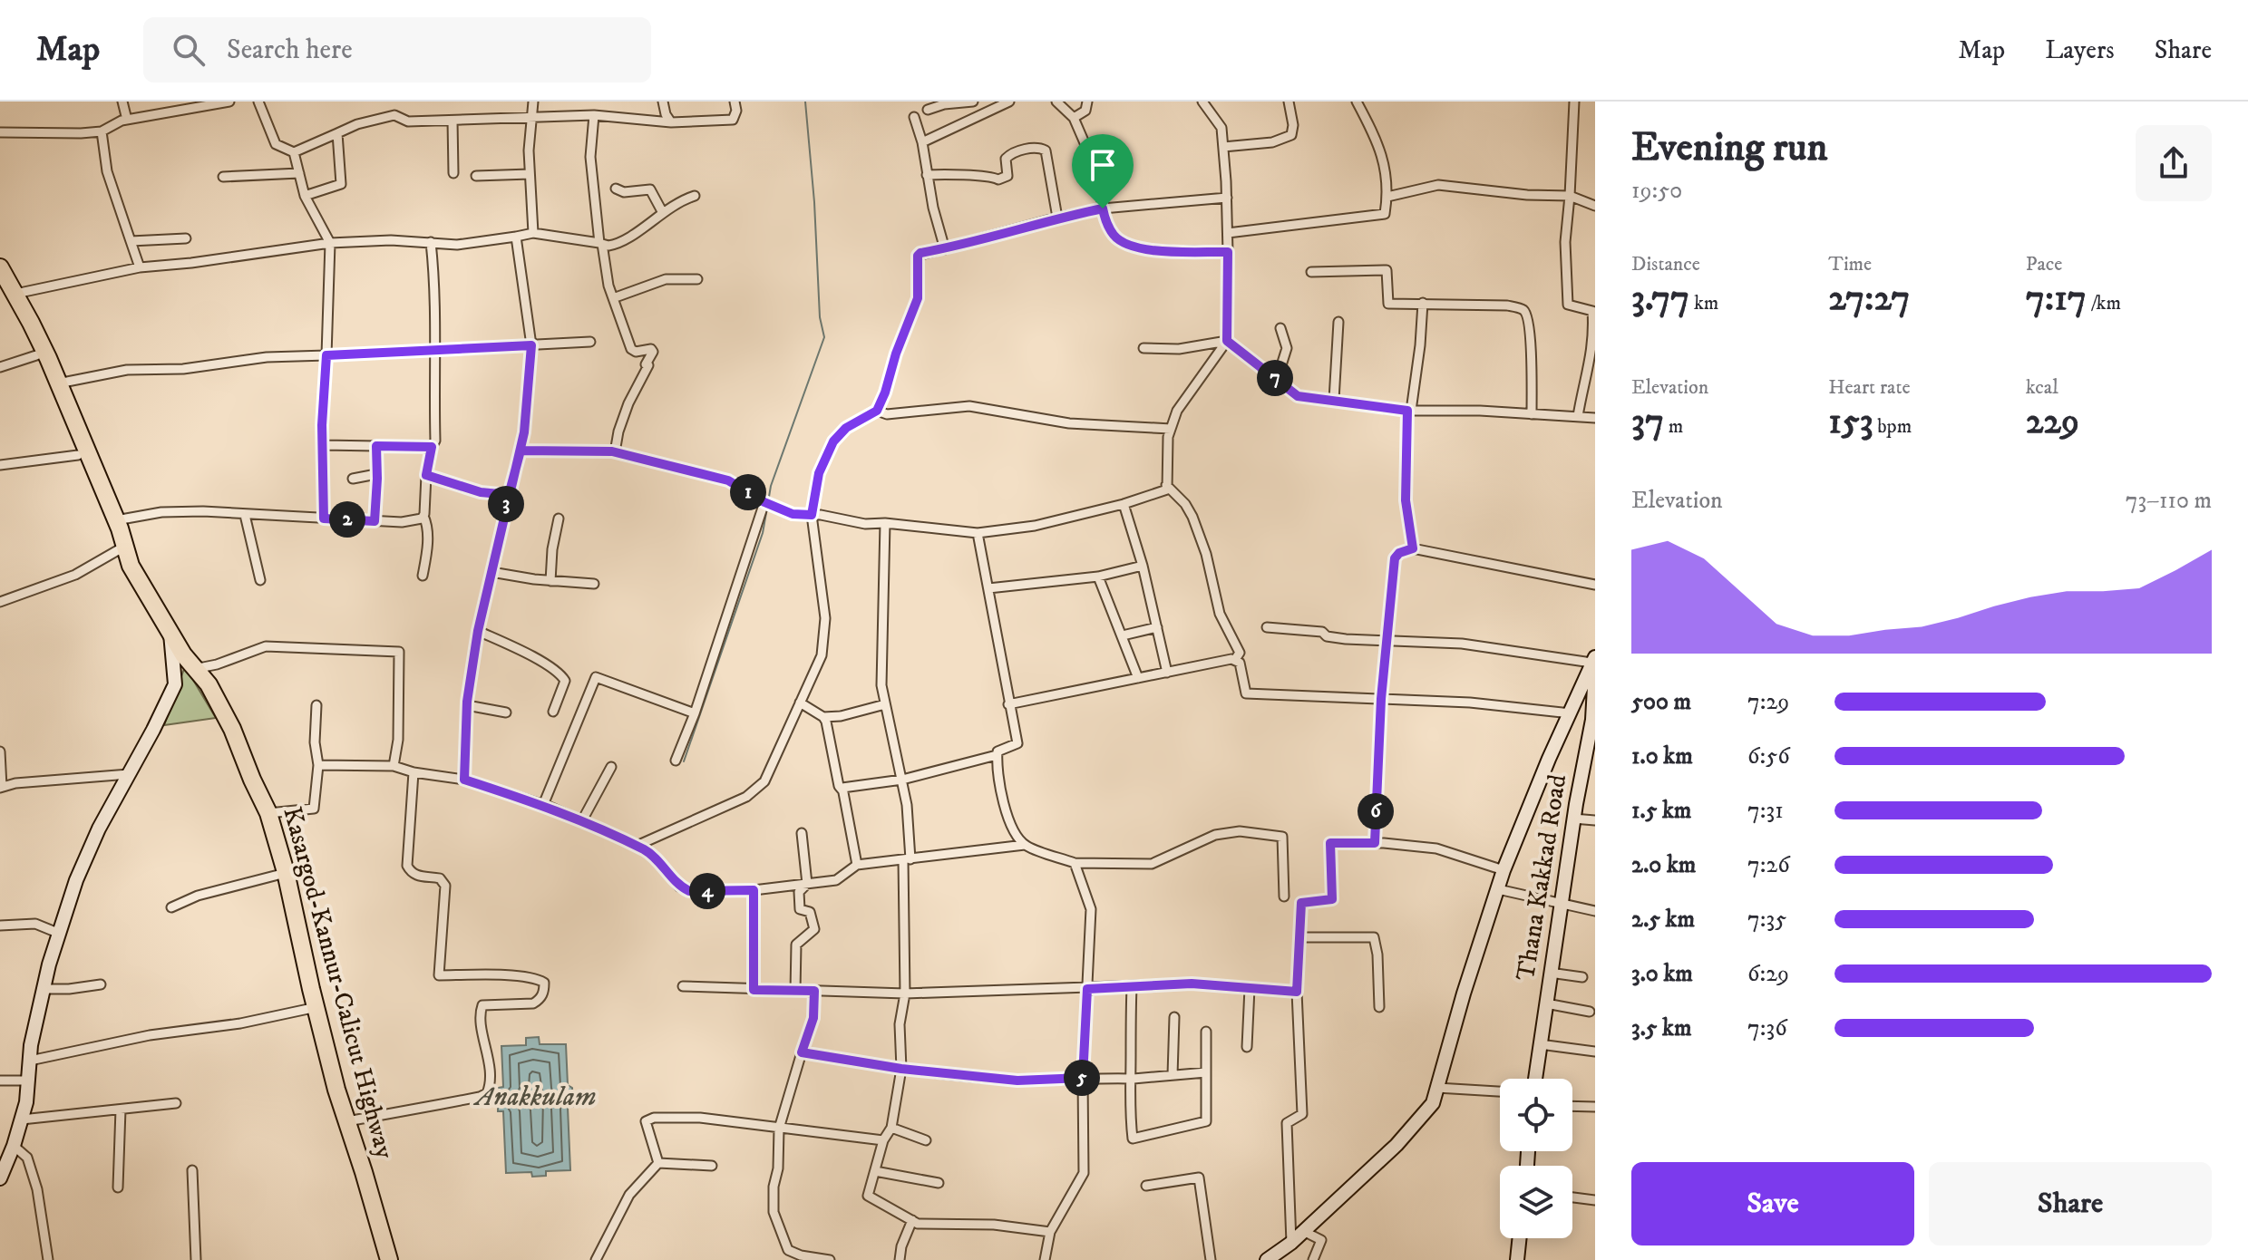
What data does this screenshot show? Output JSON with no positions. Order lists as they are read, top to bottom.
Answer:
{
  "streets": {
    "highway": ["Kasargod-Kannur-Calicut Highway"],
    "main road": ["Thana Kakkad Road"]
  },
  "water": ["Anakkulam"],
  "page": {
    "header": "Map",
    "search": "Search here",
    "nav": ["Map", "Layers", "Share"],
    "heading": ["Evening run", "19:50"],
    "stats": [
      ["Distance", "3.77 km"],
      ["Time", "27:27"],
      ["Pace", "7:17 /km"],
      ["Elevation", "37 m"],
      ["Heart rate", "153 bpm"],
      ["kcal", "229"]
    ],
    "pins": [
      "7",
      "1",
      "3",
      "2",
      "6",
      "4",
      "5"
    ],
    "chart": ["Elevation", "73–110 m"],
    "list": [
      {
        "name": "500 m",
        "note": "7:29"
      },
      {
        "name": "1.0 km",
        "note": "6:56"
      },
      {
        "name": "1.5 km",
        "note": "7:31"
      },
      {
        "name": "2.0 km",
        "note": "7:26"
      },
      {
        "name": "2.5 km",
        "note": "7:35"
      },
      {
        "name": "3.0 km",
        "note": "6:29"
      },
      {
        "name": "3.5 km",
        "note": "7:36"
      }
    ],
    "buttons": ["Save", "Share"]
  }
}
